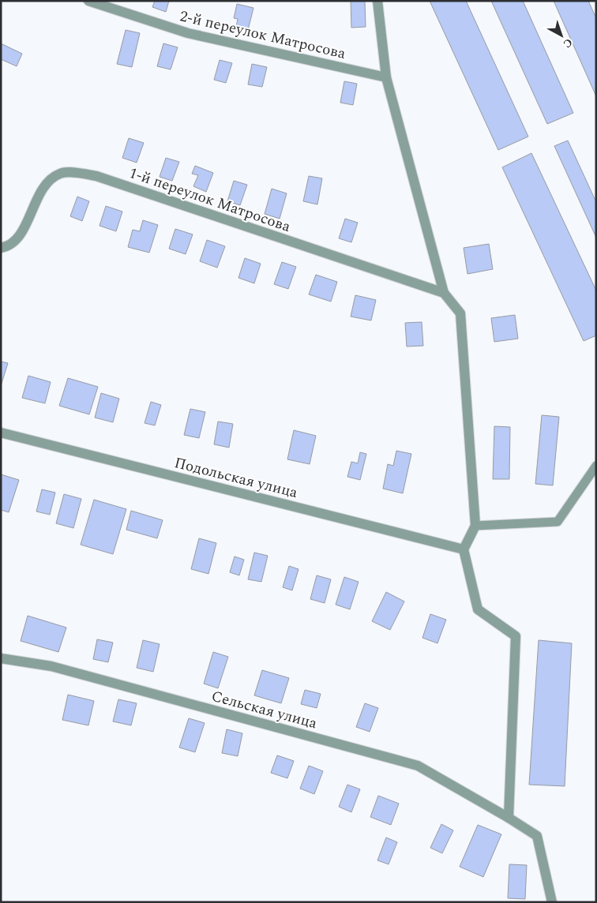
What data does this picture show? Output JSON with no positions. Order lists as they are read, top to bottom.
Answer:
{
  "streets": {
    "street": [
      "2-й переулок Матросова",
      "1-й переулок Матросова",
      "Подольская улица",
      "Сельская улица"
    ]
  },
  "north": "bottom right"
}
